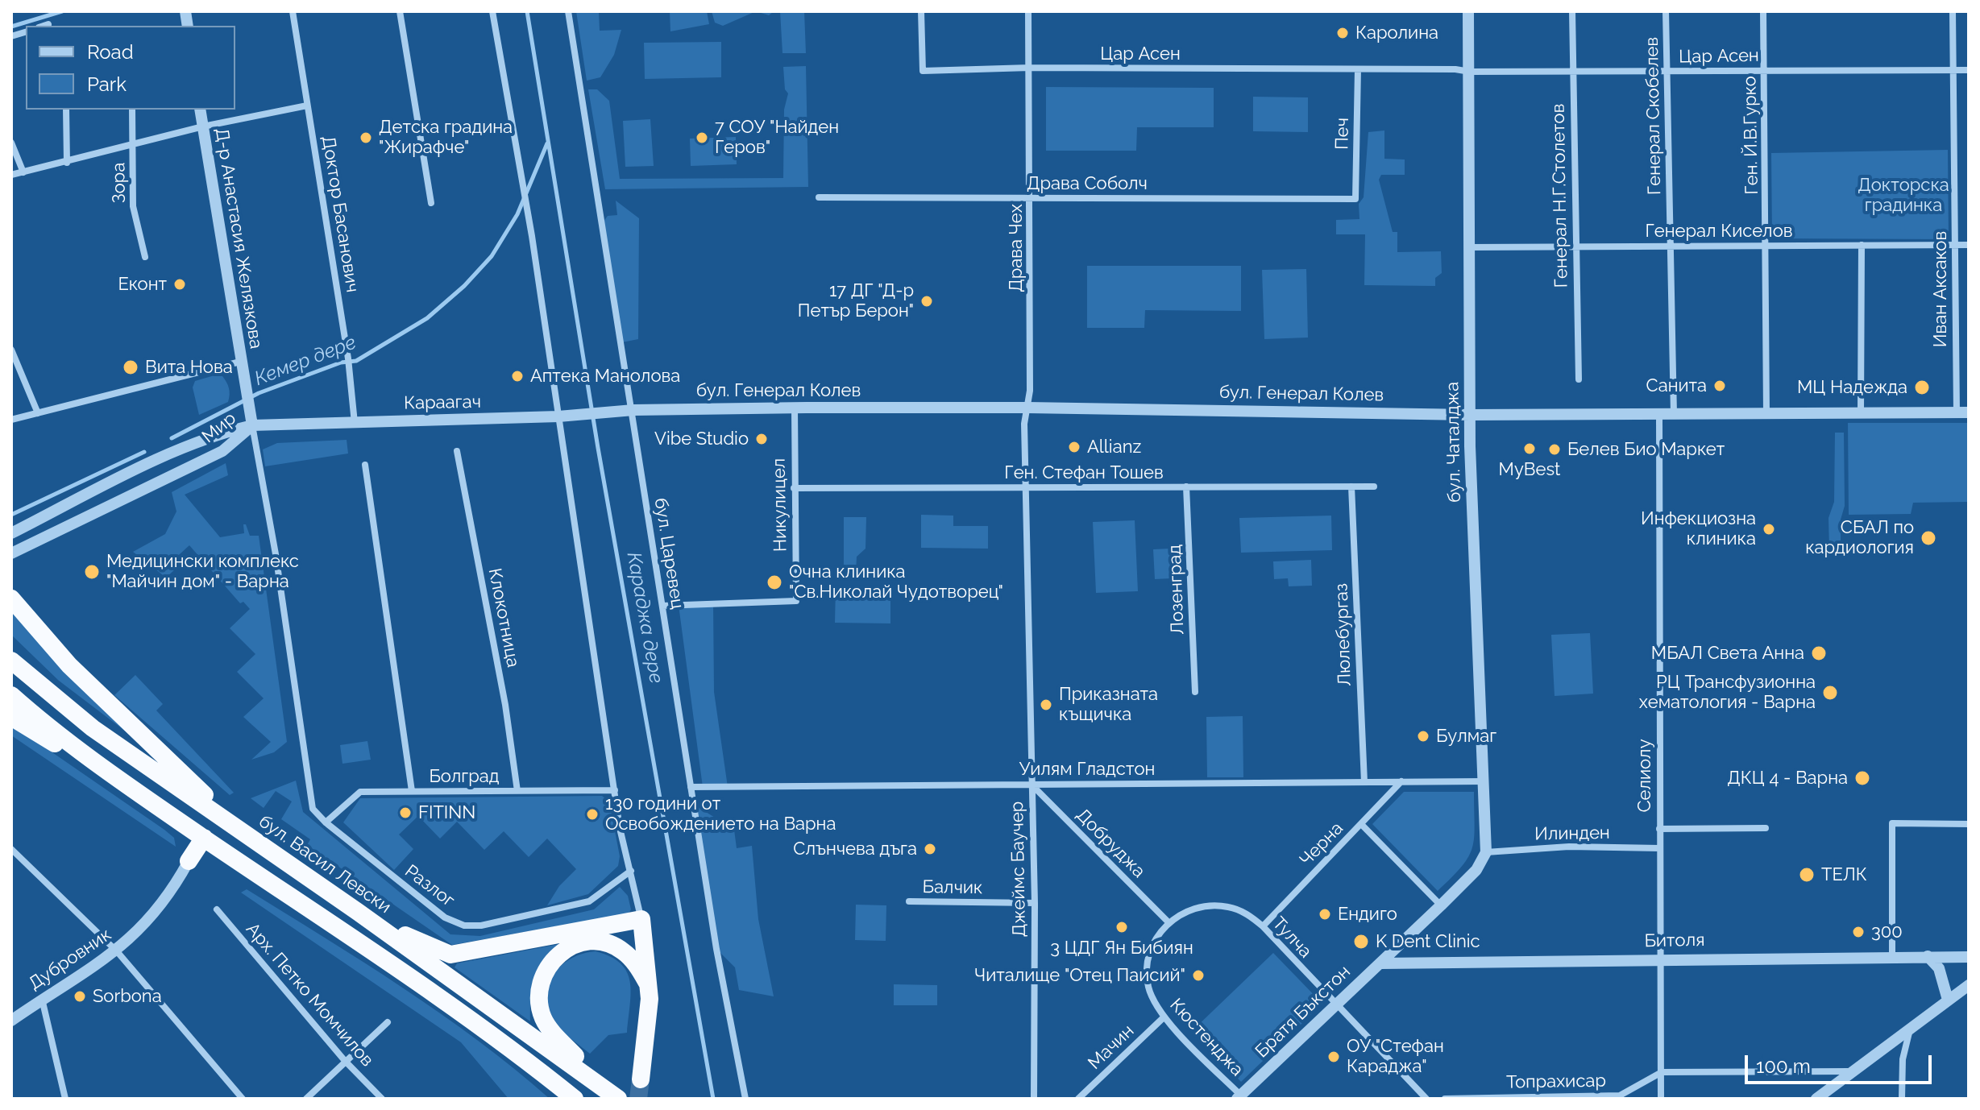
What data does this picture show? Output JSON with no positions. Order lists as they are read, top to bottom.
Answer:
{
  "streets": {
    "highway": ["бул. Васил Левски"],
    "street": [
      "Цар Асен",
      "Генерал Скобелев",
      "Печ",
      "Ген. Й.В.Гурко",
      "Зора",
      "Драва Соболч",
      "Генерал Н.Г.Столетов",
      "Доктор Басанович",
      "Генерал Киселов",
      "Д-р Анастасия Желязкова",
      "Драва Чех",
      "Иван Аксаков",
      "бул. Генерал Колев",
      "Караагач",
      "Мир",
      "бул. Чаталджа",
      "Ген. Стефан Тошев",
      "Никулицел",
      "бул. Царевец",
      "Лозенград",
      "Клокотница",
      "Люлебургаз",
      "Уилям Гладстон",
      "Селиолу",
      "Болград",
      "Илинден",
      "Добруджа",
      "Черна",
      "Джеймс Баучер",
      "Разлог",
      "Балчик",
      "Тулча",
      "Битоля",
      "Дубровник",
      "Арх. Петко Момчилов",
      "Братя Бъкстон",
      "Кюстенджа",
      "Мачин",
      "Топрахисар"
    ]
  },
  "crossings": [
    ["Цар Асен", "Генерал Скобелев"],
    ["Цар Асен", "Печ"],
    ["Цар Асен", "Ген. Й.В.Гурко"],
    ["Цар Асен", "Генерал Н.Г.Столетов"],
    ["Цар Асен", "Драва Чех"],
    ["Цар Асен", "Иван Аксаков"],
    ["Цар Асен", "бул. Чаталджа"],
    ["Генерал Скобелев", "Генерал Киселов"],
    ["Генерал Скобелев", "бул. Генерал Колев"],
    ["Печ", "Драва Соболч"],
    ["Ген. Й.В.Гурко", "Генерал Киселов"],
    ["Ген. Й.В.Гурко", "бул. Генерал Колев"],
    ["Драва Соболч", "Драва Чех"],
    ["Генерал Н.Г.Столетов", "Генерал Киселов"],
    ["Доктор Басанович", "Караагач"],
    ["Генерал Киселов", "Иван Аксаков"],
    ["Генерал Киселов", "бул. Чаталджа"],
    ["Д-р Анастасия Желязкова", "Караагач"],
    ["Д-р Анастасия Желязкова", "Мир"],
    ["Д-р Анастасия Желязкова", "Разлог"],
    ["Драва Чех", "бул. Генерал Колев"],
    ["Драва Чех", "Джеймс Баучер"],
    ["Иван Аксаков", "бул. Генерал Колев"],
    ["бул. Генерал Колев", "Караагач"],
    ["бул. Генерал Колев", "бул. Чаталджа"],
    ["бул. Генерал Колев", "Никулицел"],
    ["бул. Генерал Колев", "бул. Царевец"],
    ["бул. Генерал Колев", "Селиолу"],
    ["бул. Генерал Колев", "Джеймс Баучер"],
    ["Караагач", "Мир"],
    ["Караагач", "бул. Царевец"],
    ["бул. Чаталджа", "Уилям Гладстон"],
    ["бул. Чаталджа", "Илинден"],
    ["бул. Чаталджа", "Братя Бъкстон"],
    ["Ген. Стефан Тошев", "Никулицел"],
    ["Ген. Стефан Тошев", "Лозенград"],
    ["Ген. Стефан Тошев", "Люлебургаз"],
    ["Ген. Стефан Тошев", "Джеймс Баучер"],
    ["Никулицел", "бул. Царевец"],
    ["бул. Царевец", "Уилям Гладстон"],
    ["Клокотница", "Болград"],
    ["Люлебургаз", "Уилям Гладстон"],
    ["Уилям Гладстон", "Добруджа"],
    ["Уилям Гладстон", "Черна"],
    ["Уилям Гладстон", "Джеймс Баучер"],
    ["Селиолу", "Илинден"],
    ["Селиолу", "Битоля"],
    ["Селиолу", "Топрахисар"],
    ["Болград", "Разлог"],
    ["Илинден", "Братя Бъкстон"],
    ["Добруджа", "Черна"],
    ["Добруджа", "Джеймс Баучер"],
    ["Добруджа", "Тулча"],
    ["Добруджа", "Братя Бъкстон"],
    ["Добруджа", "Кюстенджа"],
    ["Добруджа", "Мачин"],
    ["Черна", "Тулча"],
    ["Черна", "Братя Бъкстон"],
    ["Черна", "Кюстенджа"],
    ["Черна", "Мачин"],
    ["Джеймс Баучер", "Балчик"],
    ["Тулча", "Братя Бъкстон"],
    ["Тулча", "Кюстенджа"],
    ["Тулча", "Мачин"],
    ["Битоля", "Братя Бъкстон"],
    ["Братя Бъкстон", "Кюстенджа"],
    ["Братя Бъкстон", "Мачин"],
    ["Кюстенджа", "Мачин"]
  ],
  "water": ["Кемер дере", "Караджа дере"],
  "parks": ["Докторска градинка"],
  "places": [
    "Каролина",
    "Детска градина \"Жирафче\"",
    "7 СОУ \"Найден Геров\"",
    "Еконт",
    "17 ДГ \"Д-р Петър Берон\"",
    "Вита Нова",
    "Аптека Манолова",
    "Санита",
    "МЦ Надежда",
    "Vibe Studio",
    "Allianz",
    "MyBest",
    "Белев Био Маркет",
    "Инфекциозна клиника",
    "СБАЛ по кардиология",
    "Медицински комплекс \"Майчин дом\" - Варна",
    "Очна клиника \"Св.Николай Чудотворец\"",
    "МБАЛ Света Анна",
    "РЦ Трансфузионна хематология - Варна",
    "Приказната къщичка",
    "Булмаг",
    "ДКЦ 4 - Варна",
    "FITINN",
    "130 години от Освобождението на Варна",
    "Слънчева дъга",
    "ТЕЛК",
    "Ендиго",
    "3 ЦДГ Ян Бибиян",
    "300",
    "K Dent Clinic",
    "Читалище \"Отец Паисий\"",
    "Sorbona",
    "ОУ \"Стефан Караджа\""
  ],
  "legend": ["Road", "Park"],
  "scale_bar": "100 m"
}
